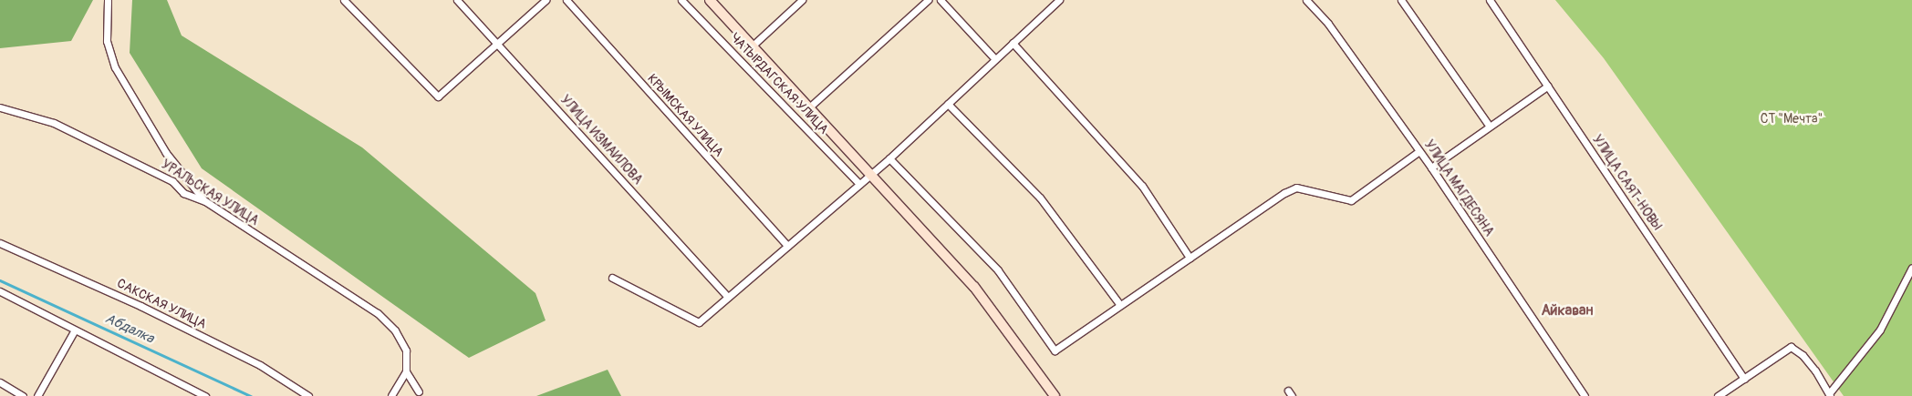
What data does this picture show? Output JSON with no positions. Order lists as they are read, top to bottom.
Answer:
{
  "streets": {
    "street": [
      "ЧАТЫРДАГСКАЯ УЛИЦА",
      "КРЫМСКАЯ УЛИЦА",
      "УЛИЦА ИЗМАИЛОВА",
      "УЛИЦА САЯТ-НОВЫ",
      "УЛИЦА МАГДЕСЯНА",
      "УРАЛЬСКАЯ УЛИЦА",
      "САКСКАЯ УЛИЦА"
    ]
  },
  "districts": ["Айкаван"],
  "water": ["Абдалка"],
  "parks": ["СТ \"Мечта\""]
}
